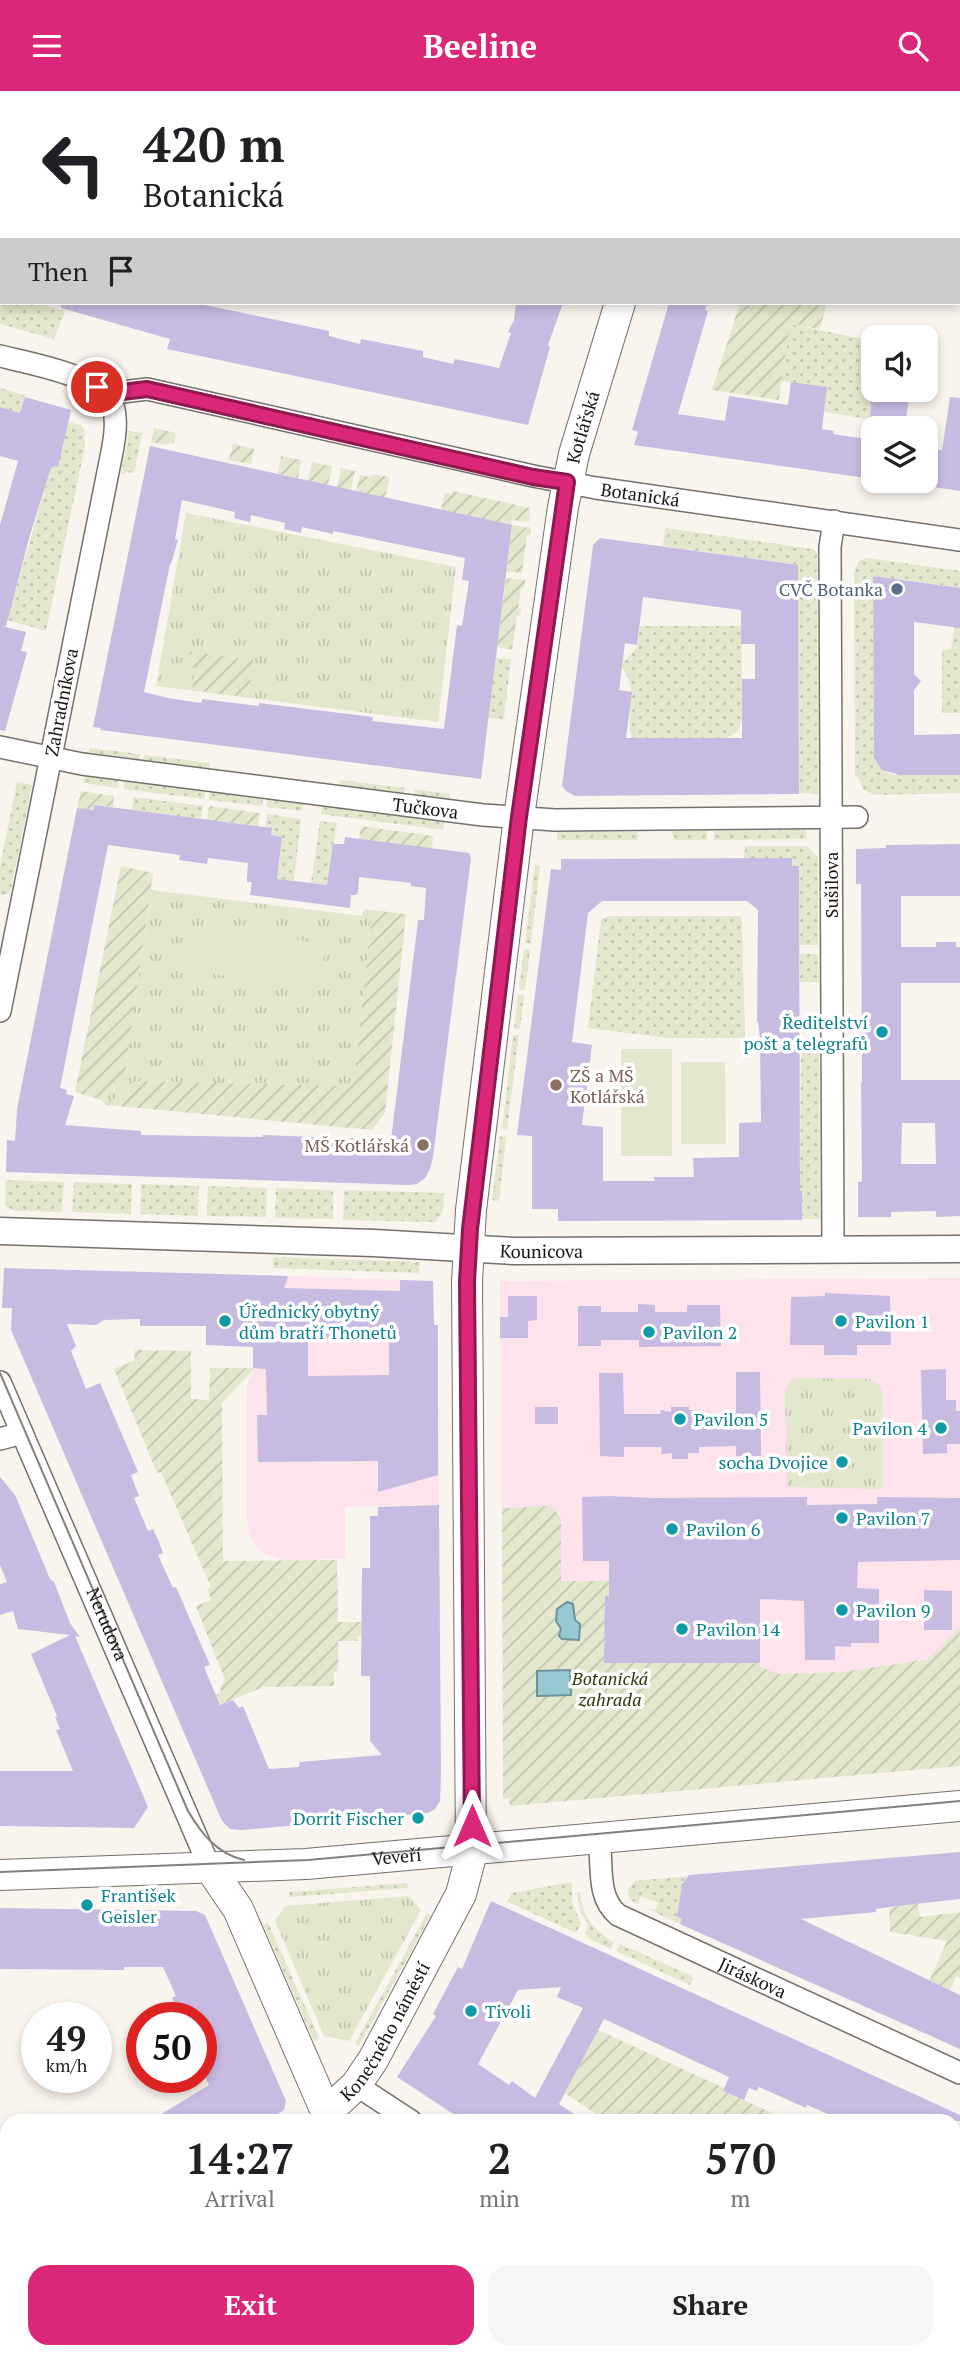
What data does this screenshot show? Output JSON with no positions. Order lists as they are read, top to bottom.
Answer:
{
  "streets": {
    "main road": ["Kotlářská", "Veveří", "Konečného náměstí"],
    "street": [
      "Botanická",
      "Zahradníkova",
      "Tučkova",
      "Sušilova",
      "Kounicova",
      "Nerudova",
      "Jiráskova"
    ]
  },
  "crossings": [
    ["Kotlářská", "Botanická"],
    ["Kotlářská", "Tučkova"],
    ["Kotlářská", "Kounicova"],
    ["Kotlářská", "Veveří"],
    ["Kotlářská", "Konečného náměstí"],
    ["Botanická", "Zahradníkova"],
    ["Botanická", "Sušilova"],
    ["Zahradníkova", "Tučkova"],
    ["Tučkova", "Sušilova"],
    ["Sušilova", "Kounicova"],
    ["Nerudova", "Veveří"],
    ["Nerudova", "Konečného náměstí"],
    ["Veveří", "Jiráskova"],
    ["Veveří", "Konečného náměstí"]
  ],
  "parks": ["Botanická zahrada"],
  "places": [
    "CVČ Botanka",
    "Ředitelství pošt a telegrafů",
    "ZŠ a MŠ Kotlářská",
    "MŠ Kotlářská",
    "Úřednický obytný dům bratří Thonetů",
    "Pavilon 1",
    "Pavilon 2",
    "Pavilon 5",
    "Pavilon 4",
    "socha Dvojice",
    "Pavilon 7",
    "Pavilon 6",
    "Pavilon 9",
    "Pavilon 14",
    "Dorrit Fischer",
    "František Geisler",
    "Tivoli"
  ],
  "page": {
    "header": "Beeline",
    "turn": ["420 m", "Botanická"],
    "then": "Then",
    "speed": "49 km/h",
    "limit": "50",
    "eta": [
      "14:27",
      "Arrival",
      "2",
      "min",
      "570",
      "m"
    ],
    "buttons": ["Exit", "Share"]
  }
}
